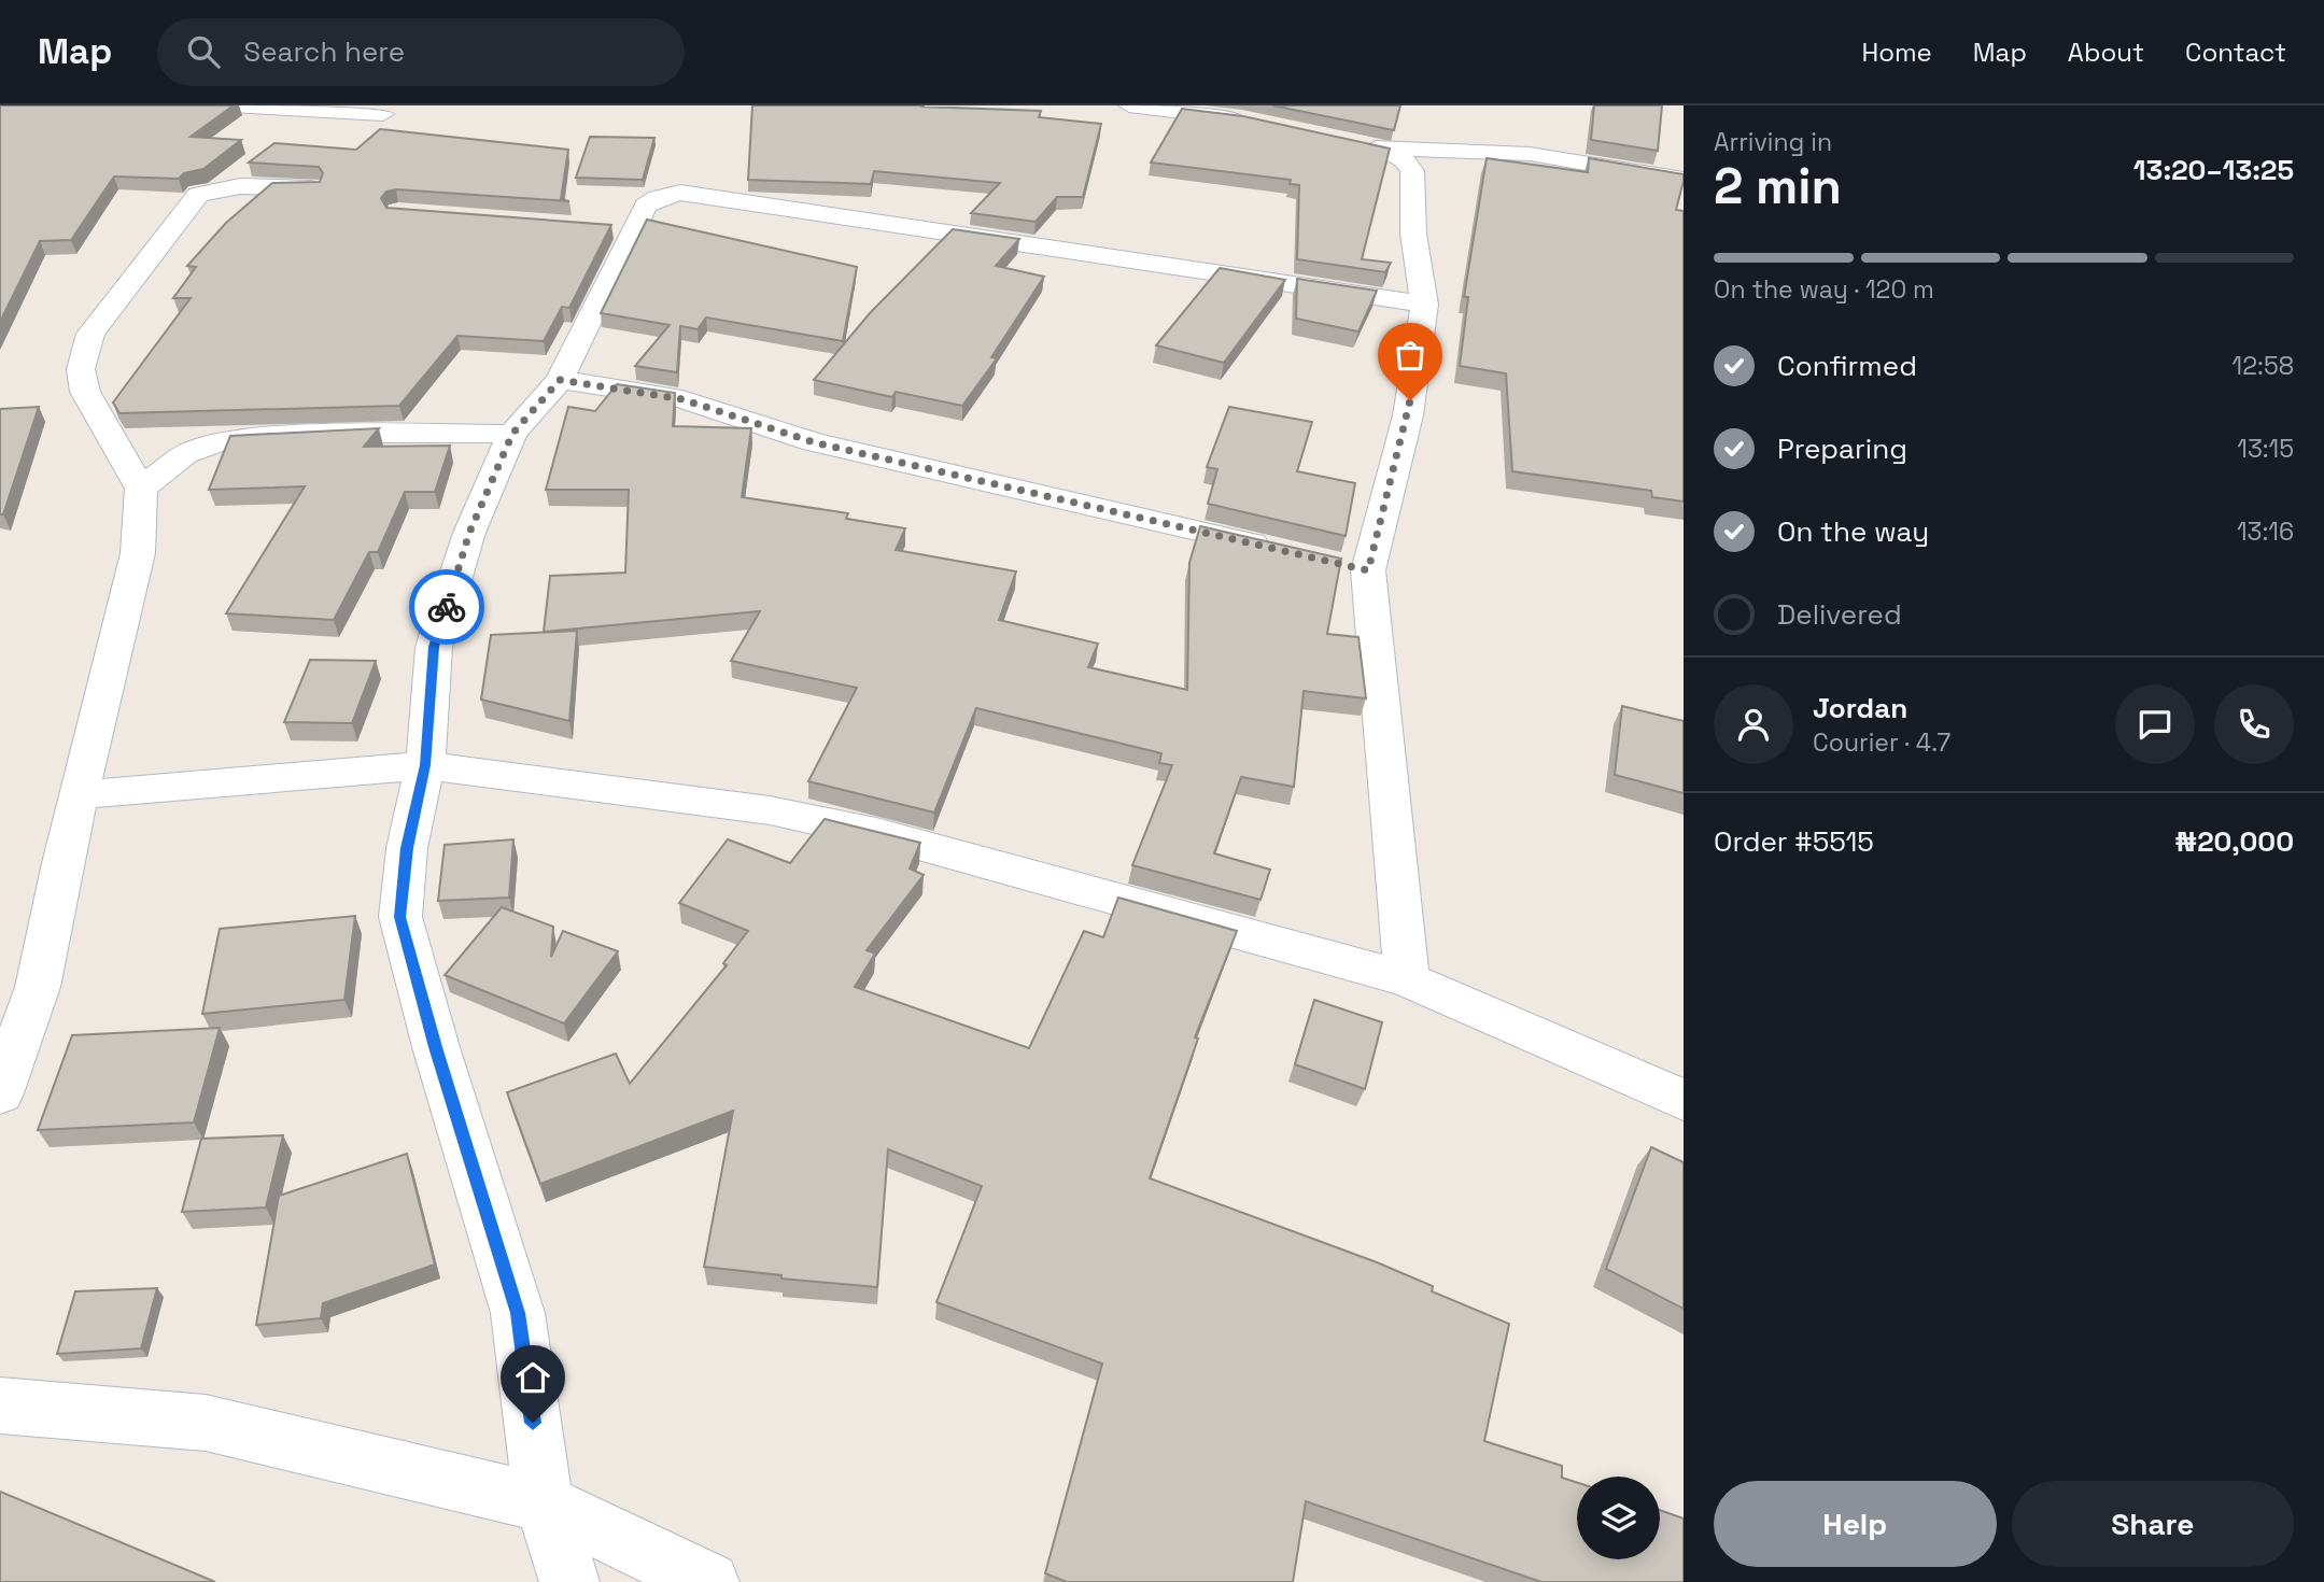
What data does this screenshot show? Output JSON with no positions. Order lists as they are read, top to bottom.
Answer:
{
  "page": {
    "header": "Map",
    "search": "Search here",
    "nav": [
      "Home",
      "Map",
      "About",
      "Contact"
    ],
    "heading": ["2 min", "Arriving in", "13:20–13:25"],
    "panel": [
      "Jordan",
      "Courier · 4.7",
      "Order #5515",
      "₦20,000"
    ],
    "bar": "On the way · 120 m",
    "list": [
      ["Confirmed", "12:58"],
      ["Preparing", "13:15"],
      ["On the way", "13:16"],
      "Delivered"
    ],
    "buttons": ["Help", "Share"]
  }
}
